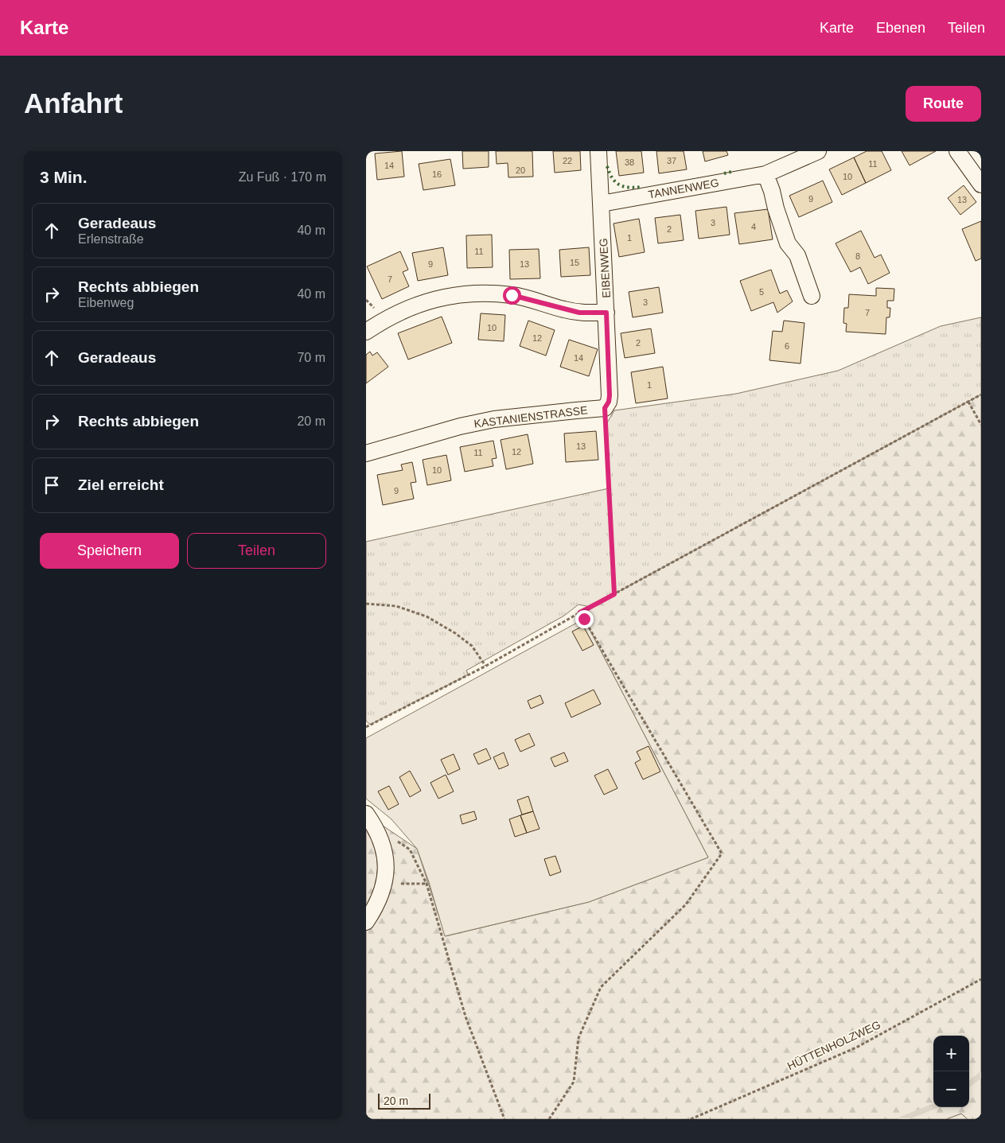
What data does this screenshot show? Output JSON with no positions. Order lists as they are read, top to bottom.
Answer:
{
  "streets": {
    "street": ["TANNENWEG", "EIBENWEG", "KASTANIENSTRASSE"],
    "path": ["HÜTTENHOLZWEG"]
  },
  "crossings": [
    ["TANNENWEG", "EIBENWEG"],
    ["EIBENWEG", "KASTANIENSTRASSE"]
  ],
  "house_numbers": [
    "22",
    "37",
    "38",
    "11",
    "14",
    "20",
    "16",
    "10",
    "9",
    "13",
    "3",
    "4",
    "2",
    "1",
    "11",
    "8",
    "15",
    "9",
    "13",
    "7",
    "5",
    "3",
    "7",
    "10",
    "12",
    "2",
    "6",
    "14",
    "1",
    "13",
    "12",
    "11",
    "10",
    "9"
  ],
  "scale_bar": "20 m",
  "page": {
    "header": "Karte",
    "nav": ["Karte", "Ebenen", "Teilen"],
    "buttons": [
      "Route",
      ["Speichern", "Teilen"]
    ],
    "title": "Anfahrt",
    "heading": ["3 Min.", "Zu Fuß · 170 m"],
    "list": [
      ["Geradeaus", "Erlenstraße", "40 m"],
      ["Rechts abbiegen", "Eibenweg", "40 m"],
      ["Geradeaus", "70 m"],
      ["Rechts abbiegen", "20 m"],
      "Ziel erreicht"
    ],
    "map_buttons": ["+", "−"],
    "scale": "20 m"
  }
}
